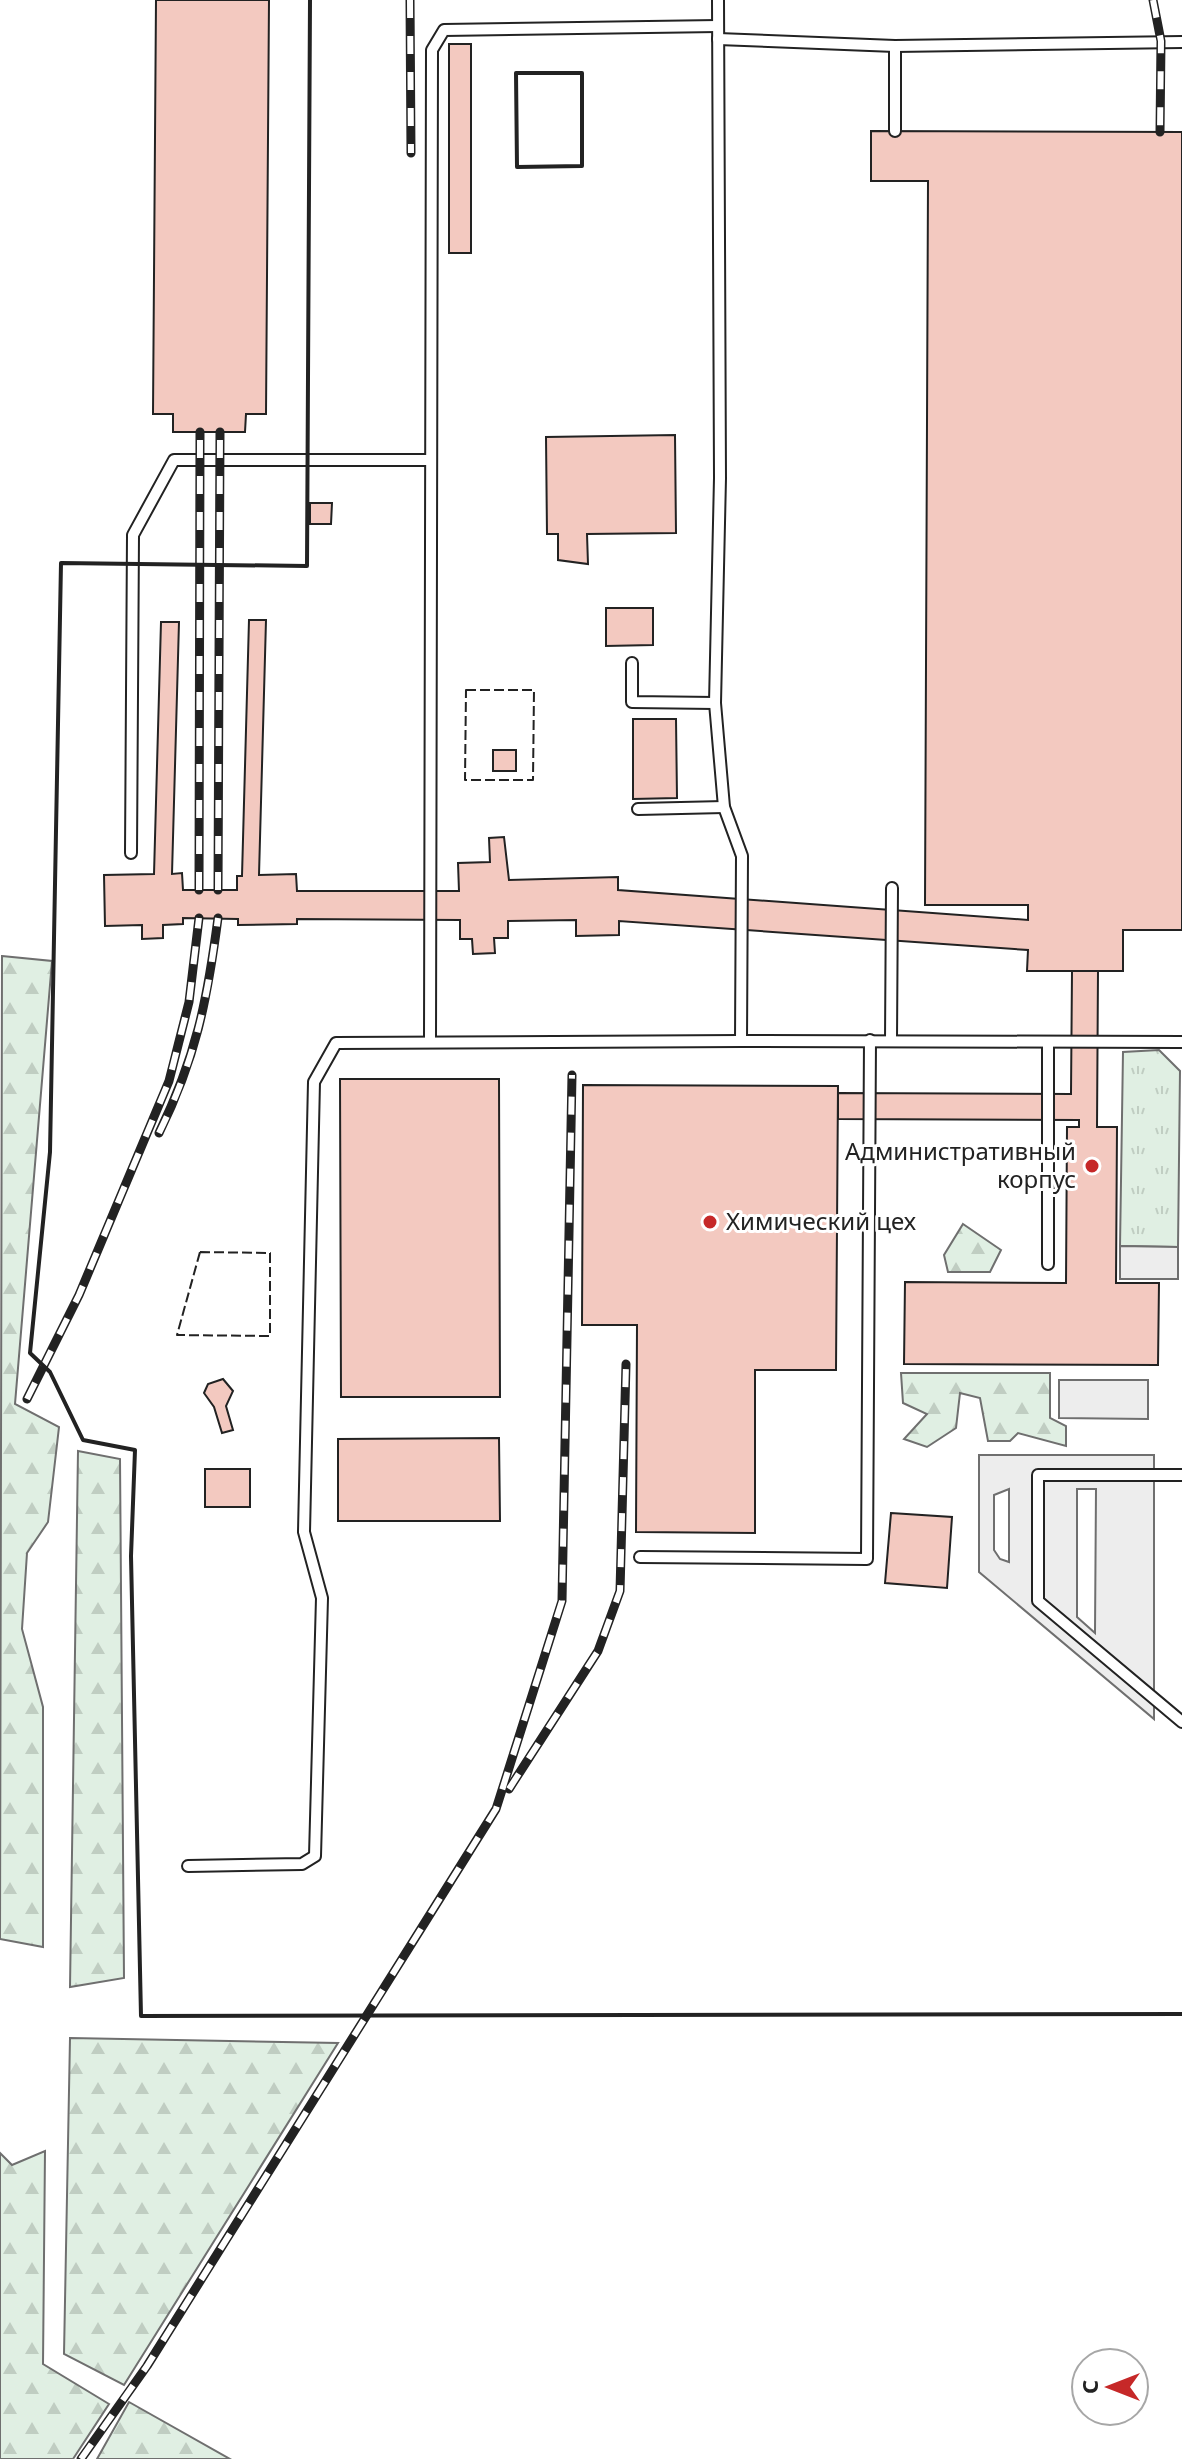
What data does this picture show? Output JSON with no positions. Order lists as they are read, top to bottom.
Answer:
{
  "places": ["Административный корпус", "Химический цех"],
  "north": "left"
}
